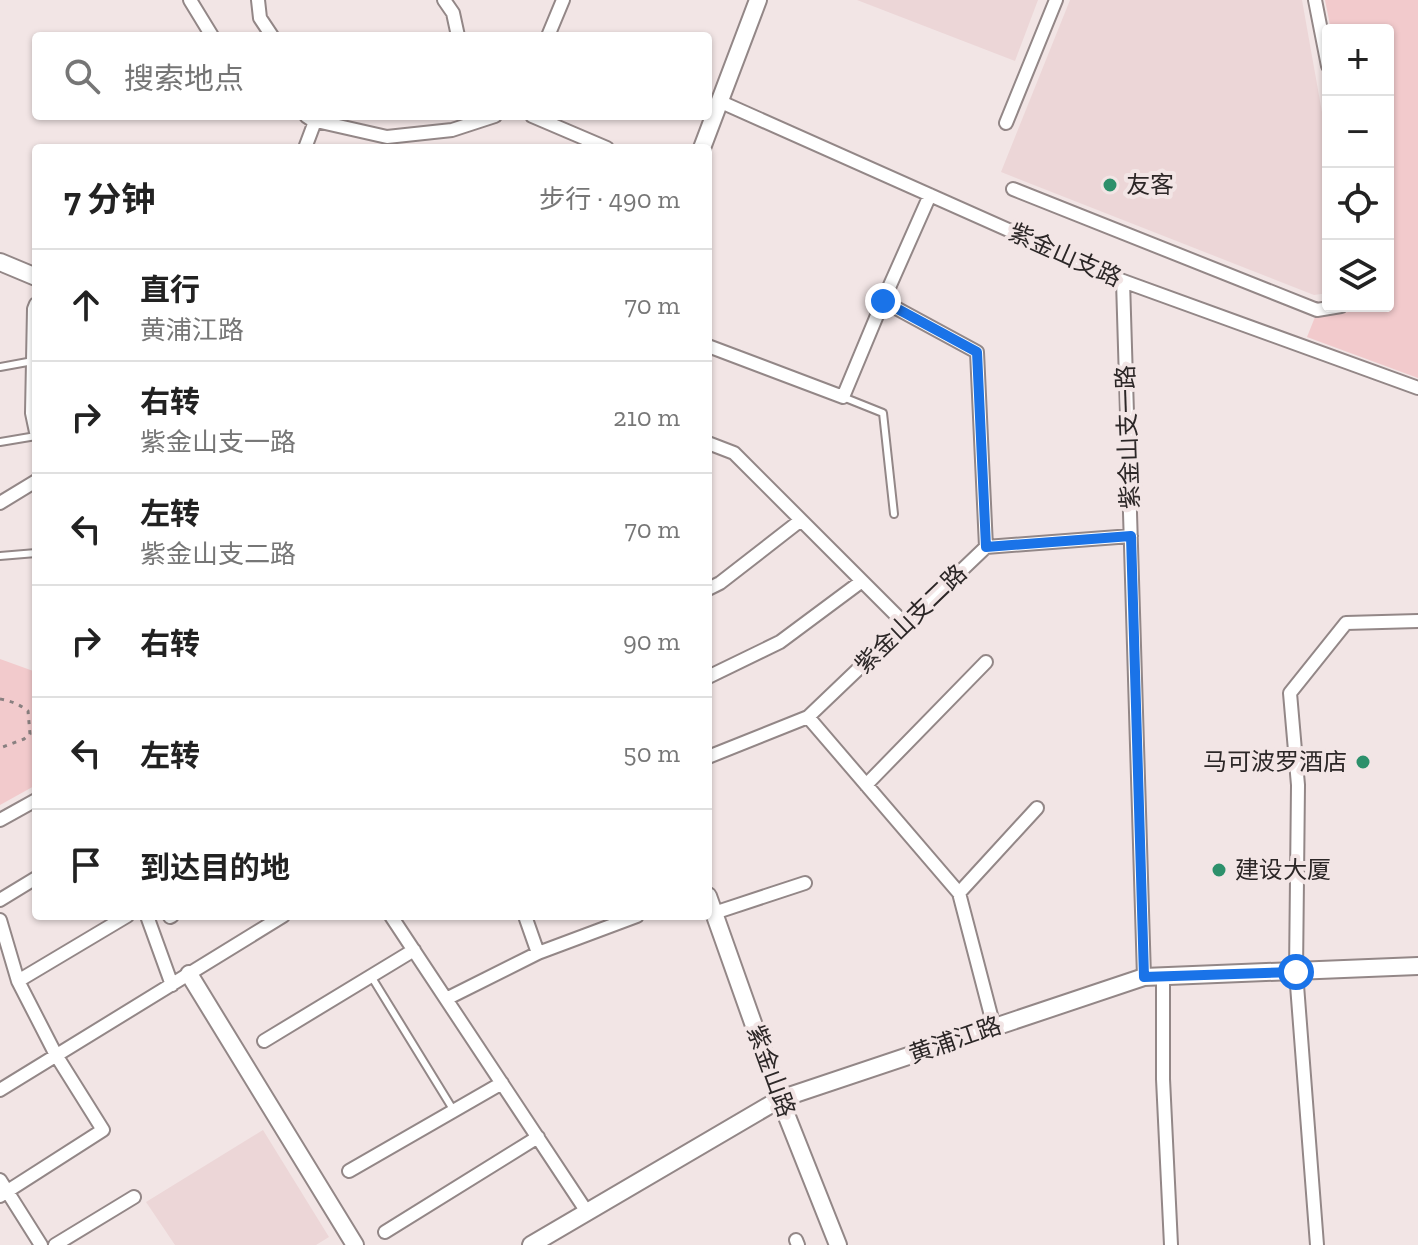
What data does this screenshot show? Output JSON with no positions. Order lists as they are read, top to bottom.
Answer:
{
  "streets": {
    "street": [
      "紫金山支路",
      "紫金山支一路",
      "紫金山支二路",
      "黄浦江路",
      "紫金山路"
    ]
  },
  "crossings": [
    ["紫金山支路", "紫金山支一路"],
    ["紫金山支一路", "紫金山支二路"],
    ["紫金山支一路", "黄浦江路"],
    ["黄浦江路", "紫金山路"]
  ],
  "places": ["友客", "马可波罗酒店", "建设大厦"],
  "page": {
    "map_buttons": ["+", "−"],
    "search": "搜索地点",
    "heading": ["7 分钟", "步行 · 490 m"],
    "list": [
      ["直行", "黄浦江路", "70 m"],
      ["右转", "紫金山支一路", "210 m"],
      ["左转", "紫金山支二路", "70 m"],
      ["右转", "90 m"],
      ["左转", "50 m"],
      "到达目的地"
    ]
  }
}
